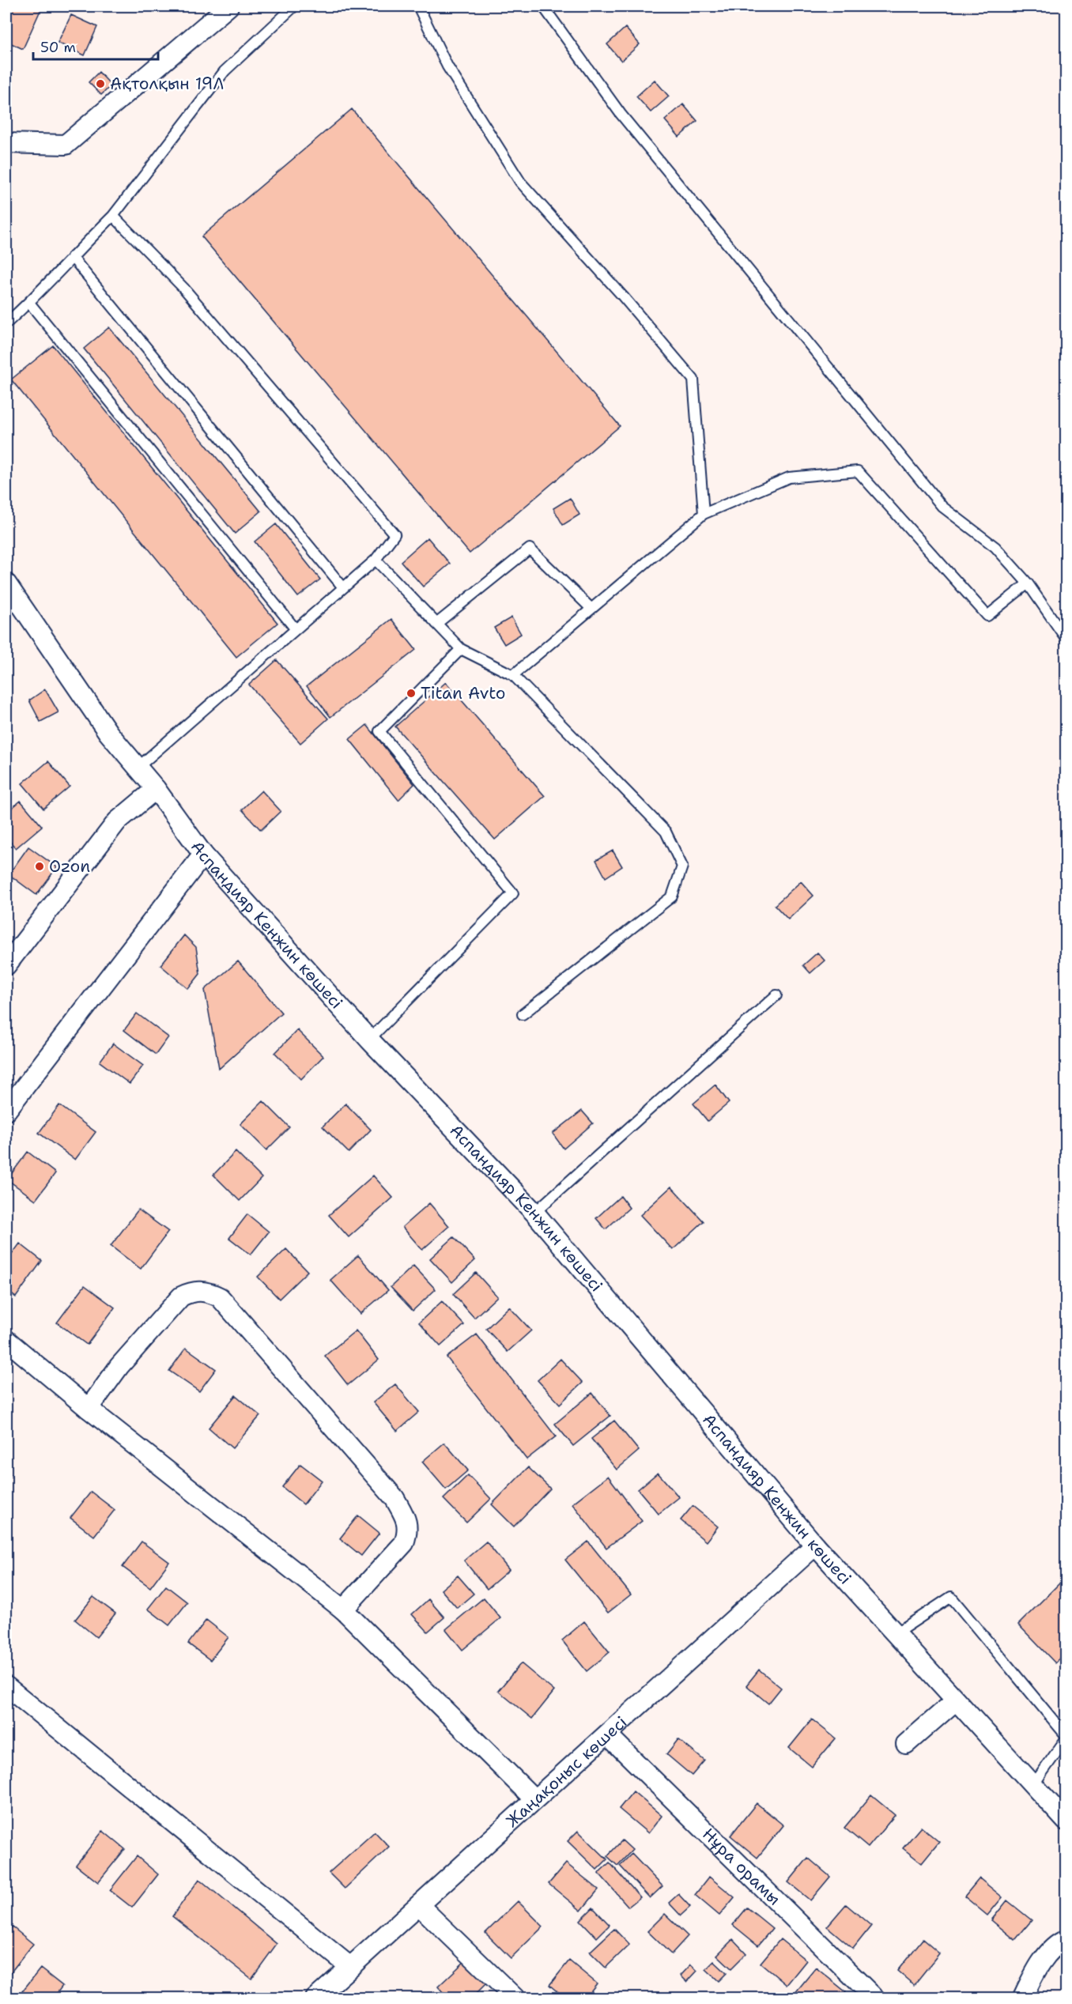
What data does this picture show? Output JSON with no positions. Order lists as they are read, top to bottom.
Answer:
{
  "streets": {
    "street": ["Аспандияр Кенжин көшесі", "Жаңақоныс көшесі", "Нұра орамы"]
  },
  "crossings": [
    ["Аспандияр Кенжин көшесі", "Жаңақоныс көшесі"],
    ["Жаңақоныс көшесі", "Нұра орамы"]
  ],
  "places": ["Ақтолқын 19Л", "Titan Avto", "Ozon"],
  "scale_bar": "50 m"
}
